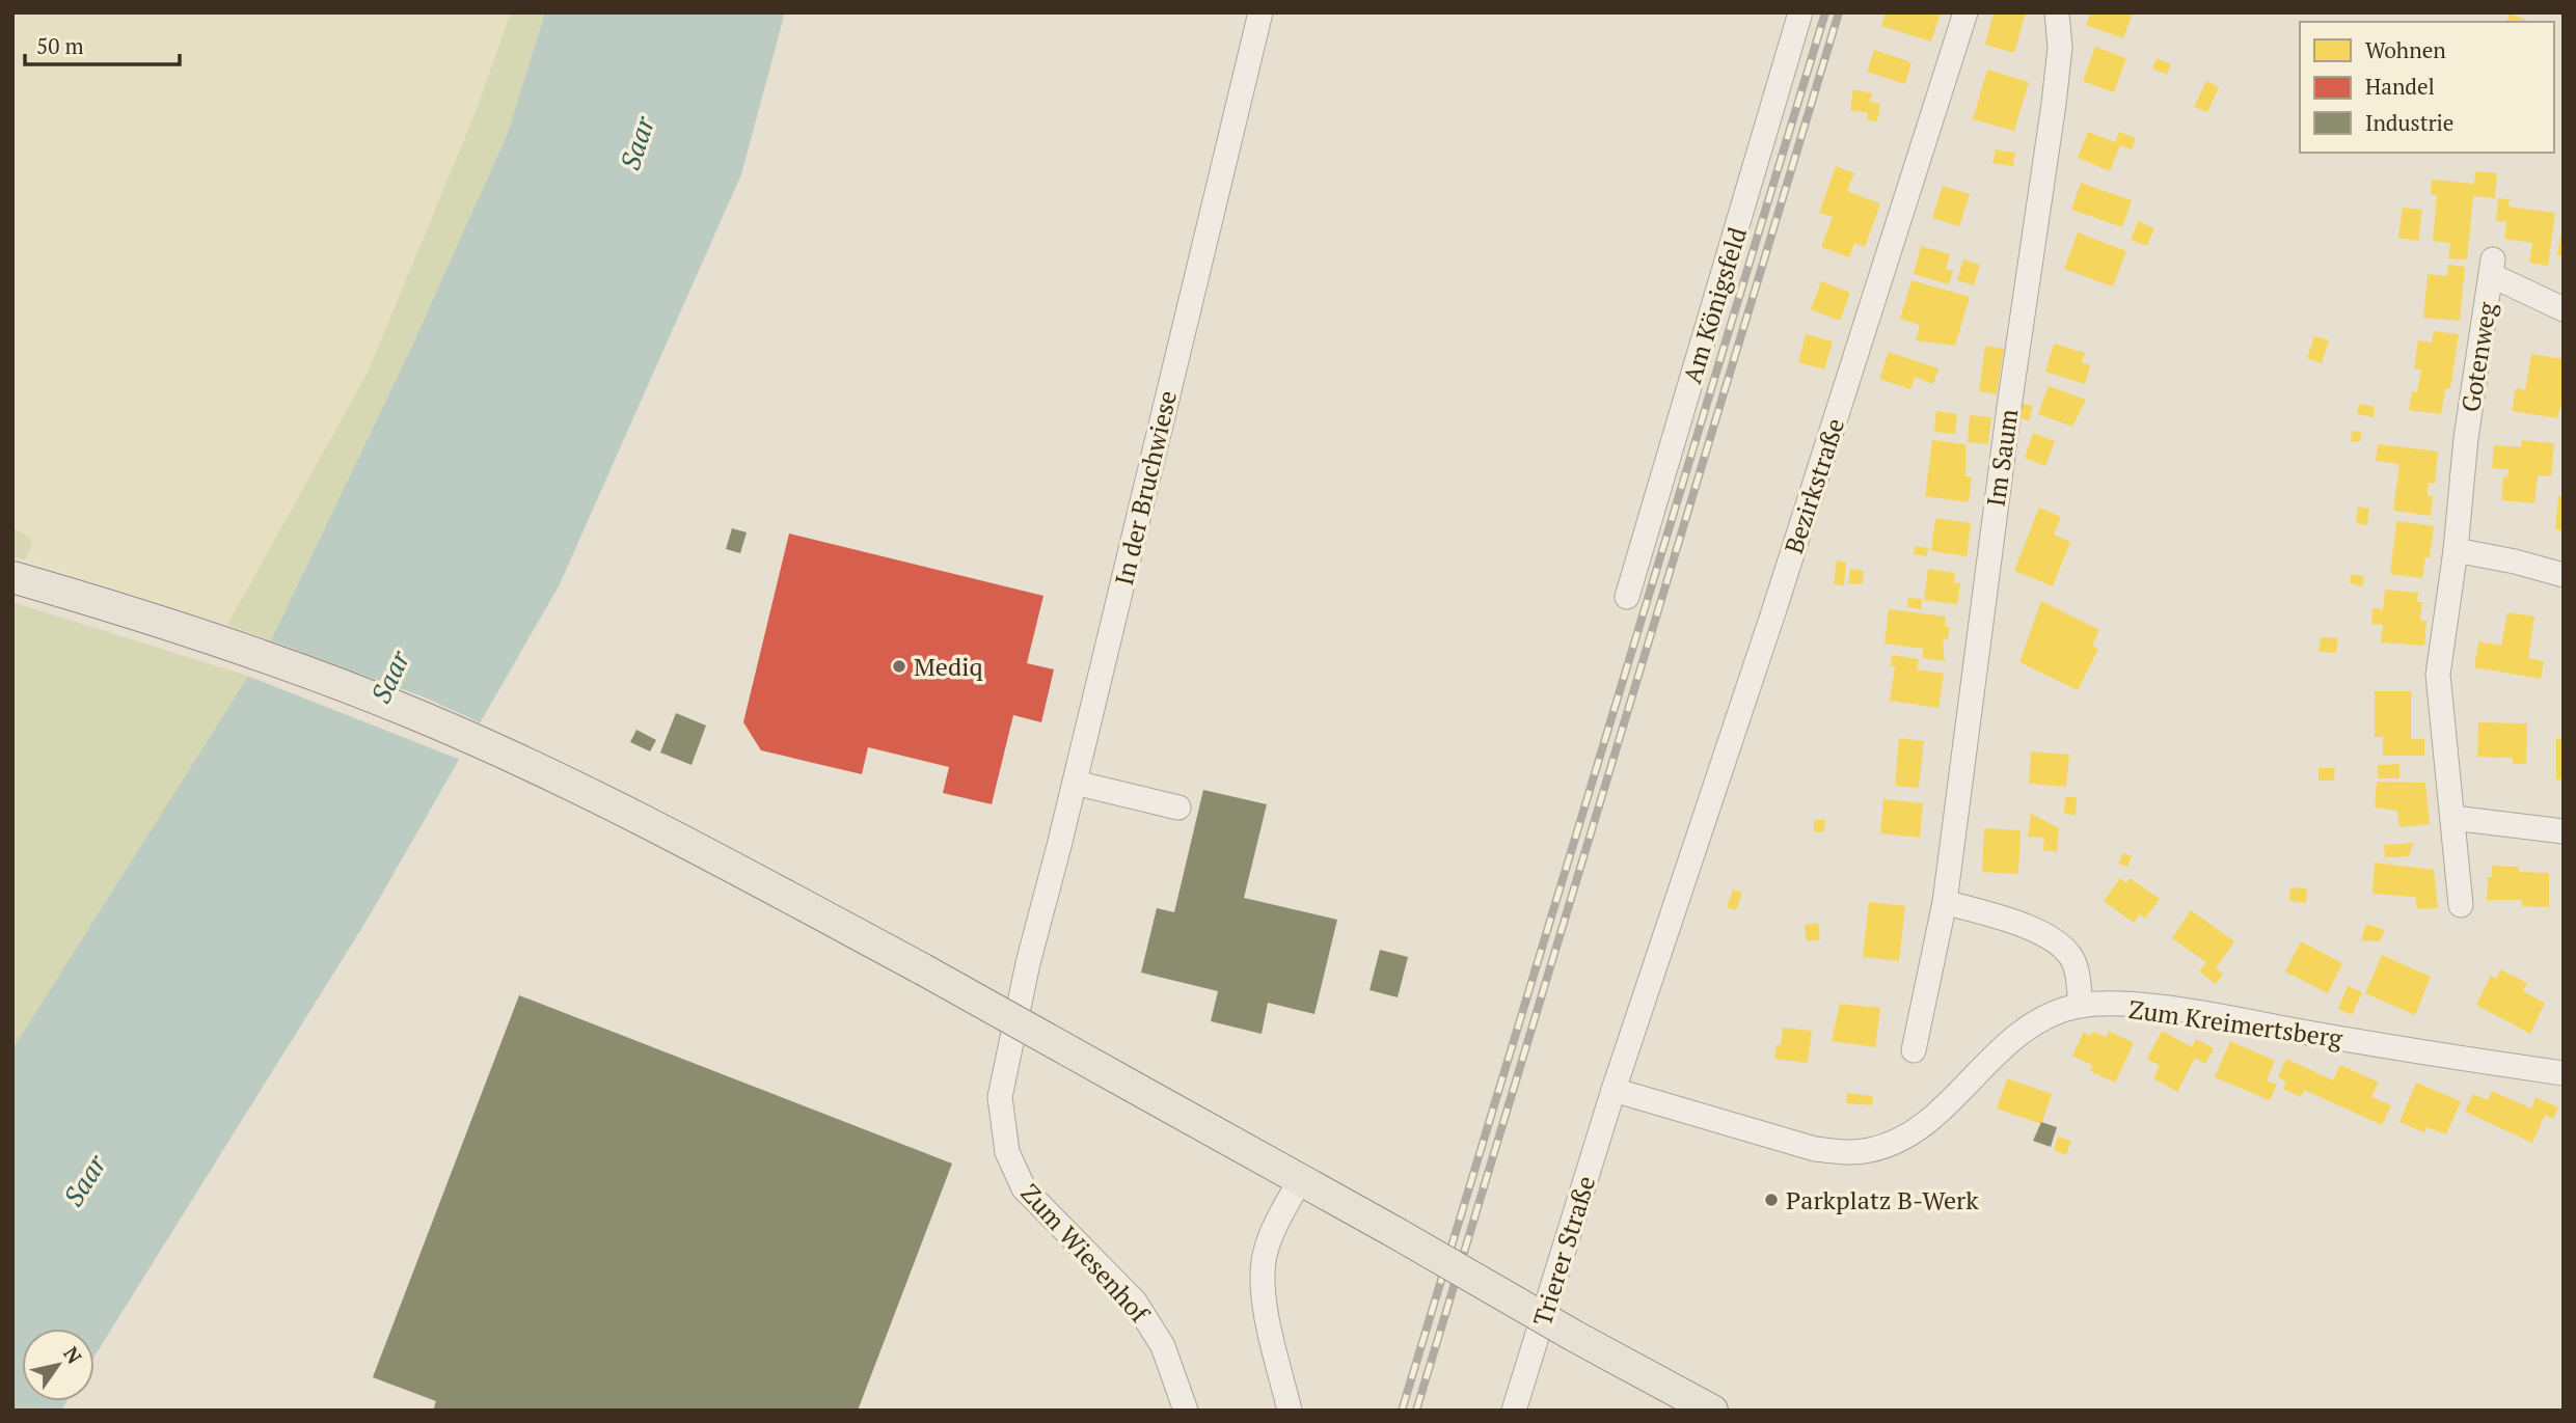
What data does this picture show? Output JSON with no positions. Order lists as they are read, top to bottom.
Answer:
{
  "streets": {
    "street": [
      "Am Königsfeld",
      "Gotenweg",
      "Im Saum",
      "Bezirkstraße",
      "In der Bruchwiese",
      "Zum Kreimertsberg",
      "Trierer Straße",
      "Zum Wiesenhof"
    ]
  },
  "crossings": [
    ["Bezirkstraße", "Zum Kreimertsberg"],
    ["Bezirkstraße", "Trierer Straße"],
    ["In der Bruchwiese", "Zum Wiesenhof"],
    ["Zum Kreimertsberg", "Trierer Straße"]
  ],
  "water": ["Saar"],
  "places": ["Mediq", "Parkplatz B-Werk"],
  "legend": ["Wohnen", "Handel", "Industrie"],
  "scale_bar": "50 m",
  "north": "top right"
}
